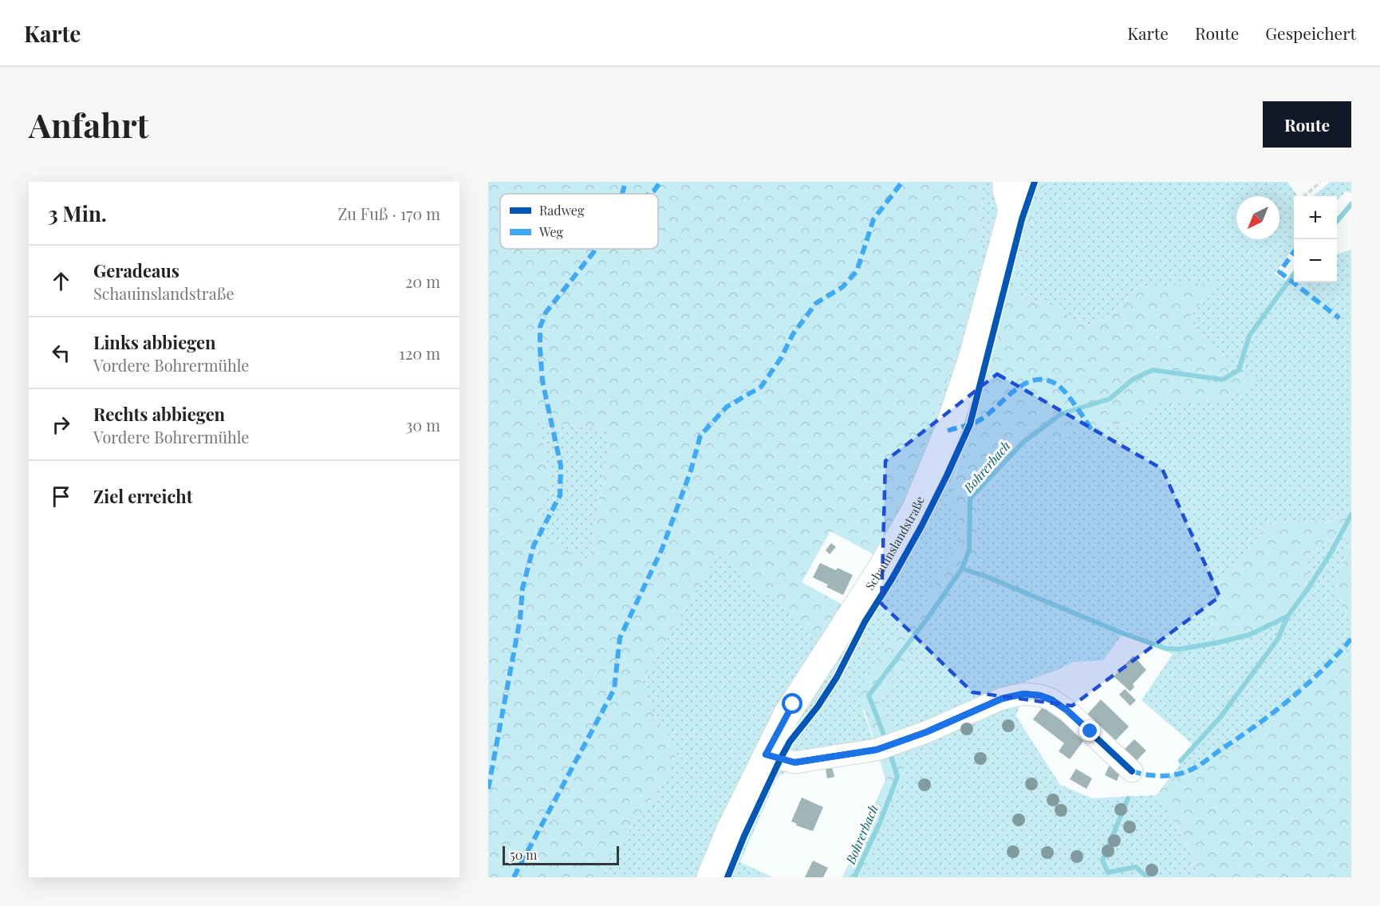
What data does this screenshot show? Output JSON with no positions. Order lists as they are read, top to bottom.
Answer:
{
  "streets": {
    "main road": ["Schauinslandstraße"]
  },
  "water": ["Bohrerbach"],
  "legend": ["Radweg", "Weg"],
  "scale_bar": "50 m",
  "north": "bottom left",
  "page": {
    "header": "Karte",
    "nav": ["Karte", "Route", "Gespeichert"],
    "buttons": "Route",
    "title": "Anfahrt",
    "heading": ["3 Min.", "Zu Fuß · 170 m"],
    "map_buttons": ["+", "−"],
    "list": [
      ["Geradeaus", "Schauinslandstraße", "20 m"],
      ["Links abbiegen", "Vordere Bohrermühle", "120 m"],
      ["Rechts abbiegen", "Vordere Bohrermühle", "30 m"],
      "Ziel erreicht"
    ],
    "scale": "50 m"
  }
}
